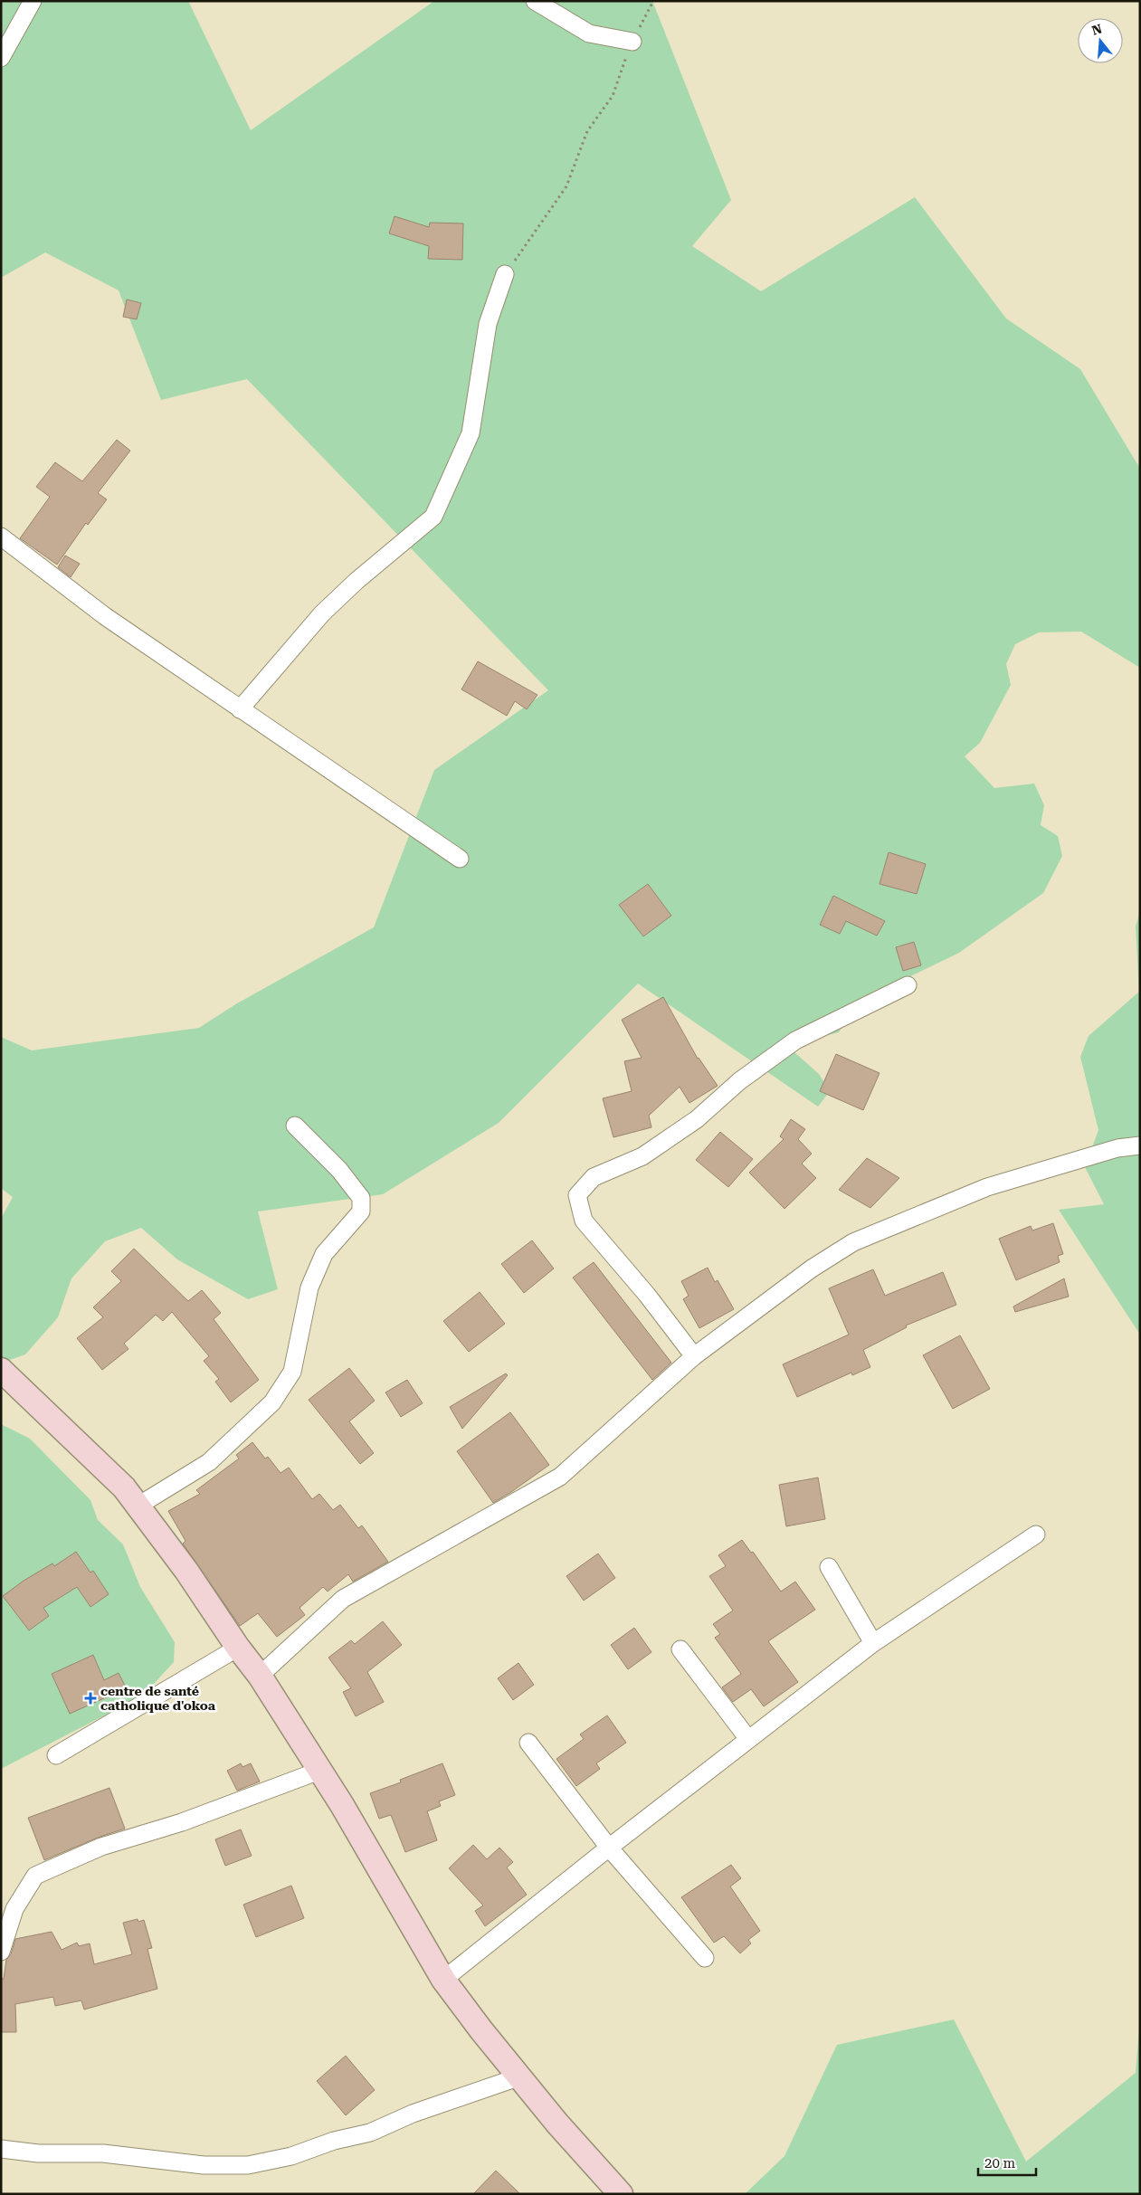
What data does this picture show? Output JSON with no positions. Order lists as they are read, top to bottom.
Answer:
{
  "places": {
    "health": ["centre de santé catholique d'okoa"]
  },
  "scale_bar": "20 m",
  "north": "top"
}
